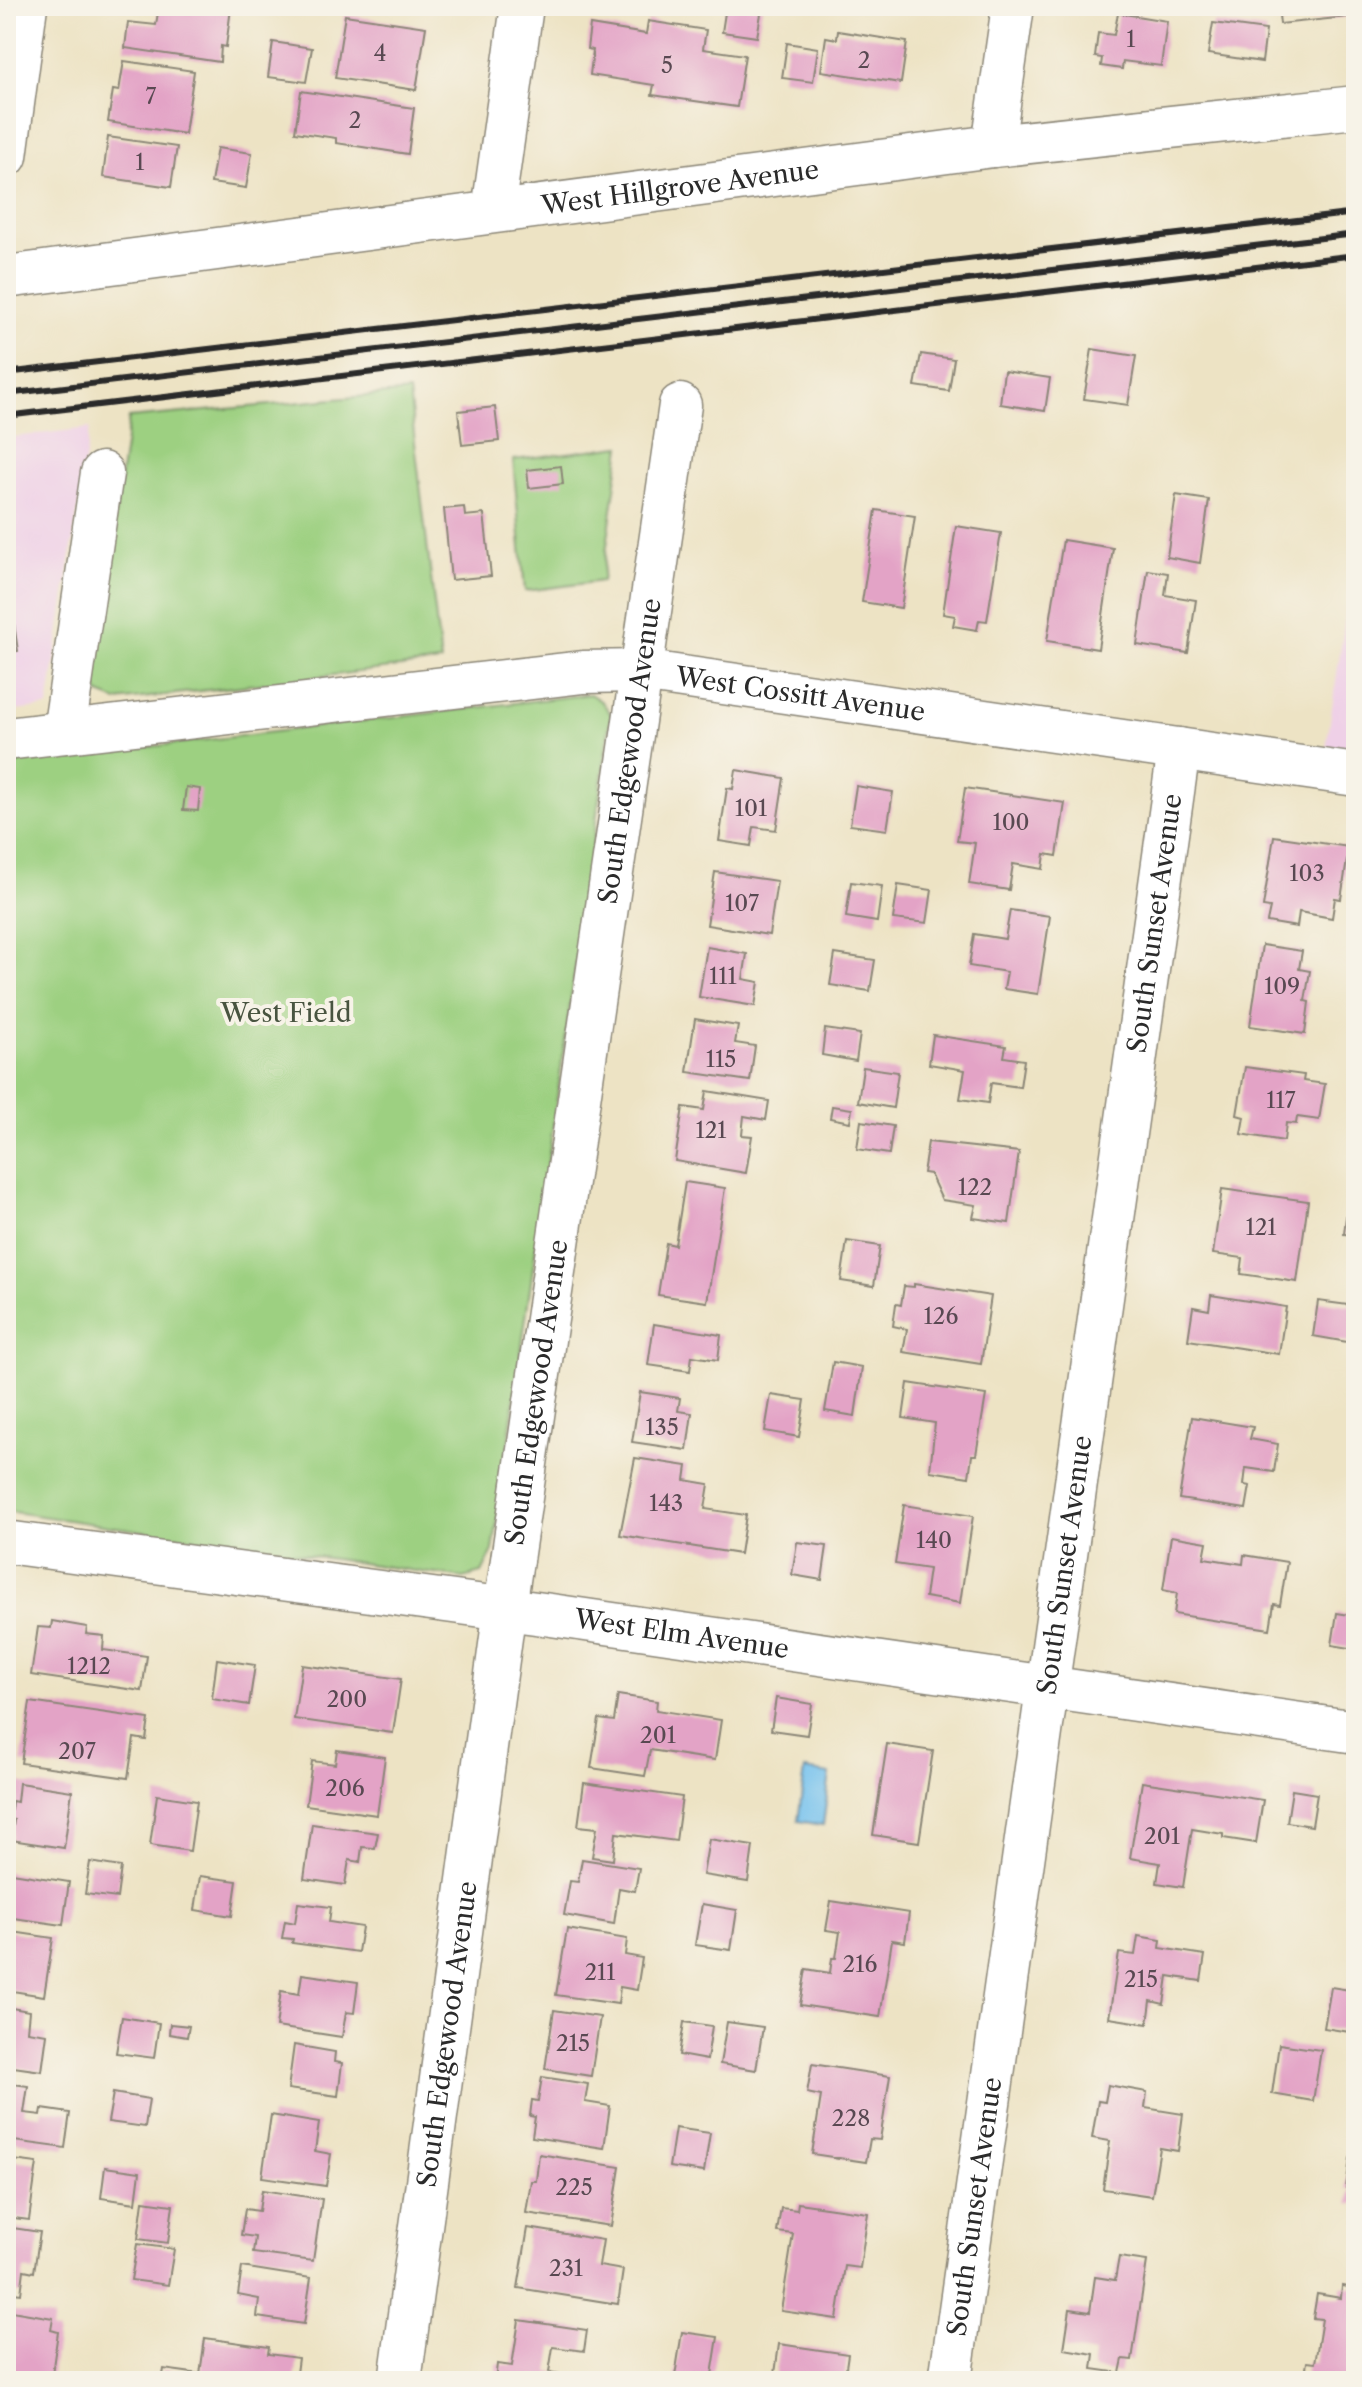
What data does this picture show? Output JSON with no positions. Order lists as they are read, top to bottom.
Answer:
{
  "streets": {
    "street": [
      "West Hillgrove Avenue",
      "West Cossitt Avenue",
      "South Edgewood Avenue",
      "South Sunset Avenue",
      "West Elm Avenue"
    ]
  },
  "crossings": [
    ["West Cossitt Avenue", "South Edgewood Avenue"],
    ["West Cossitt Avenue", "South Sunset Avenue"],
    ["South Edgewood Avenue", "West Elm Avenue"],
    ["South Sunset Avenue", "West Elm Avenue"]
  ],
  "parks": ["West Field"],
  "house_numbers": [
    "1",
    "4",
    "2",
    "5",
    "7",
    "2",
    "1",
    "101",
    "100",
    "103",
    "107",
    "111",
    "109",
    "115",
    "117",
    "121",
    "122",
    "121",
    "126",
    "135",
    "143",
    "140",
    "1212",
    "200",
    "201",
    "207",
    "206",
    "201",
    "216",
    "211",
    "215",
    "215",
    "228",
    "225",
    "231"
  ]
}
